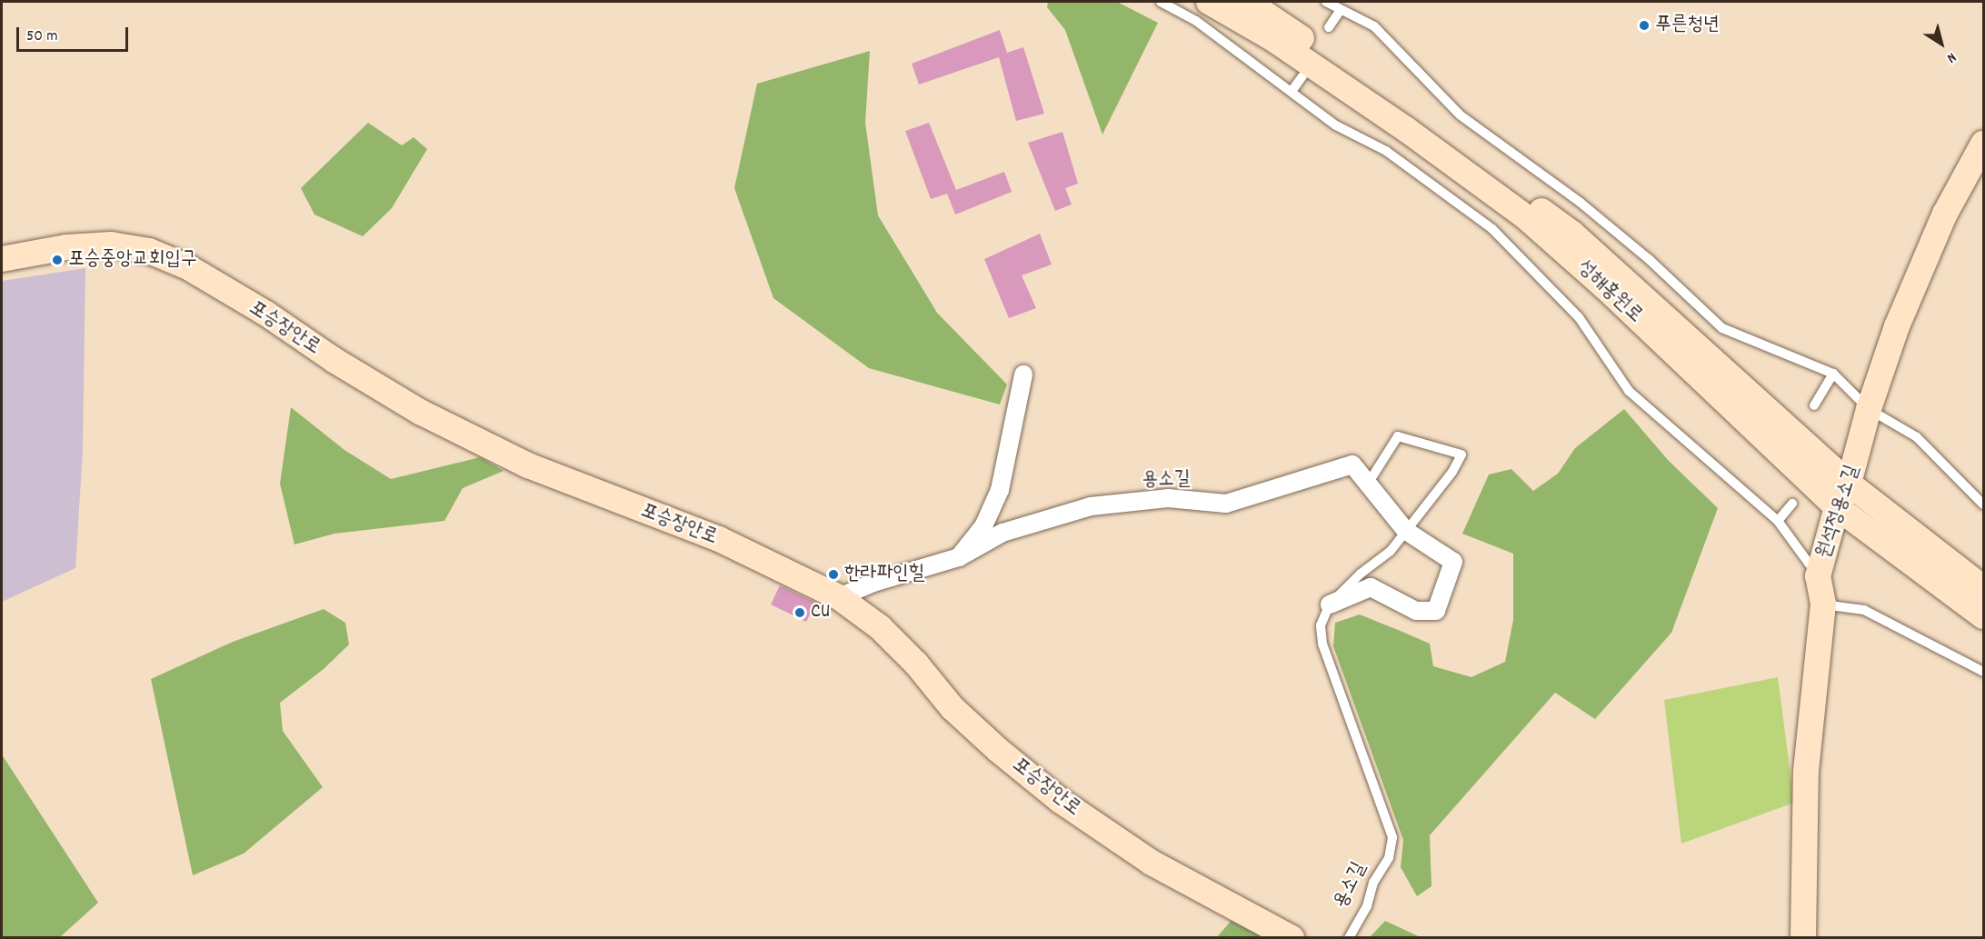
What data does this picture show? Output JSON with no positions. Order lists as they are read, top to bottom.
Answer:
{
  "streets": {
    "street": [
      "성해홍원로",
      "포승장안로",
      "용소길",
      "원석정용소길"
    ]
  },
  "crossings": [
    ["성해홍원로", "원석정용소길"],
    ["포승장안로", "용소길"]
  ],
  "places": [
    "푸른청년",
    "포승중앙교회입구",
    "한라파인힐",
    "CU"
  ],
  "scale_bar": "50 m",
  "north": "bottom right"
}
